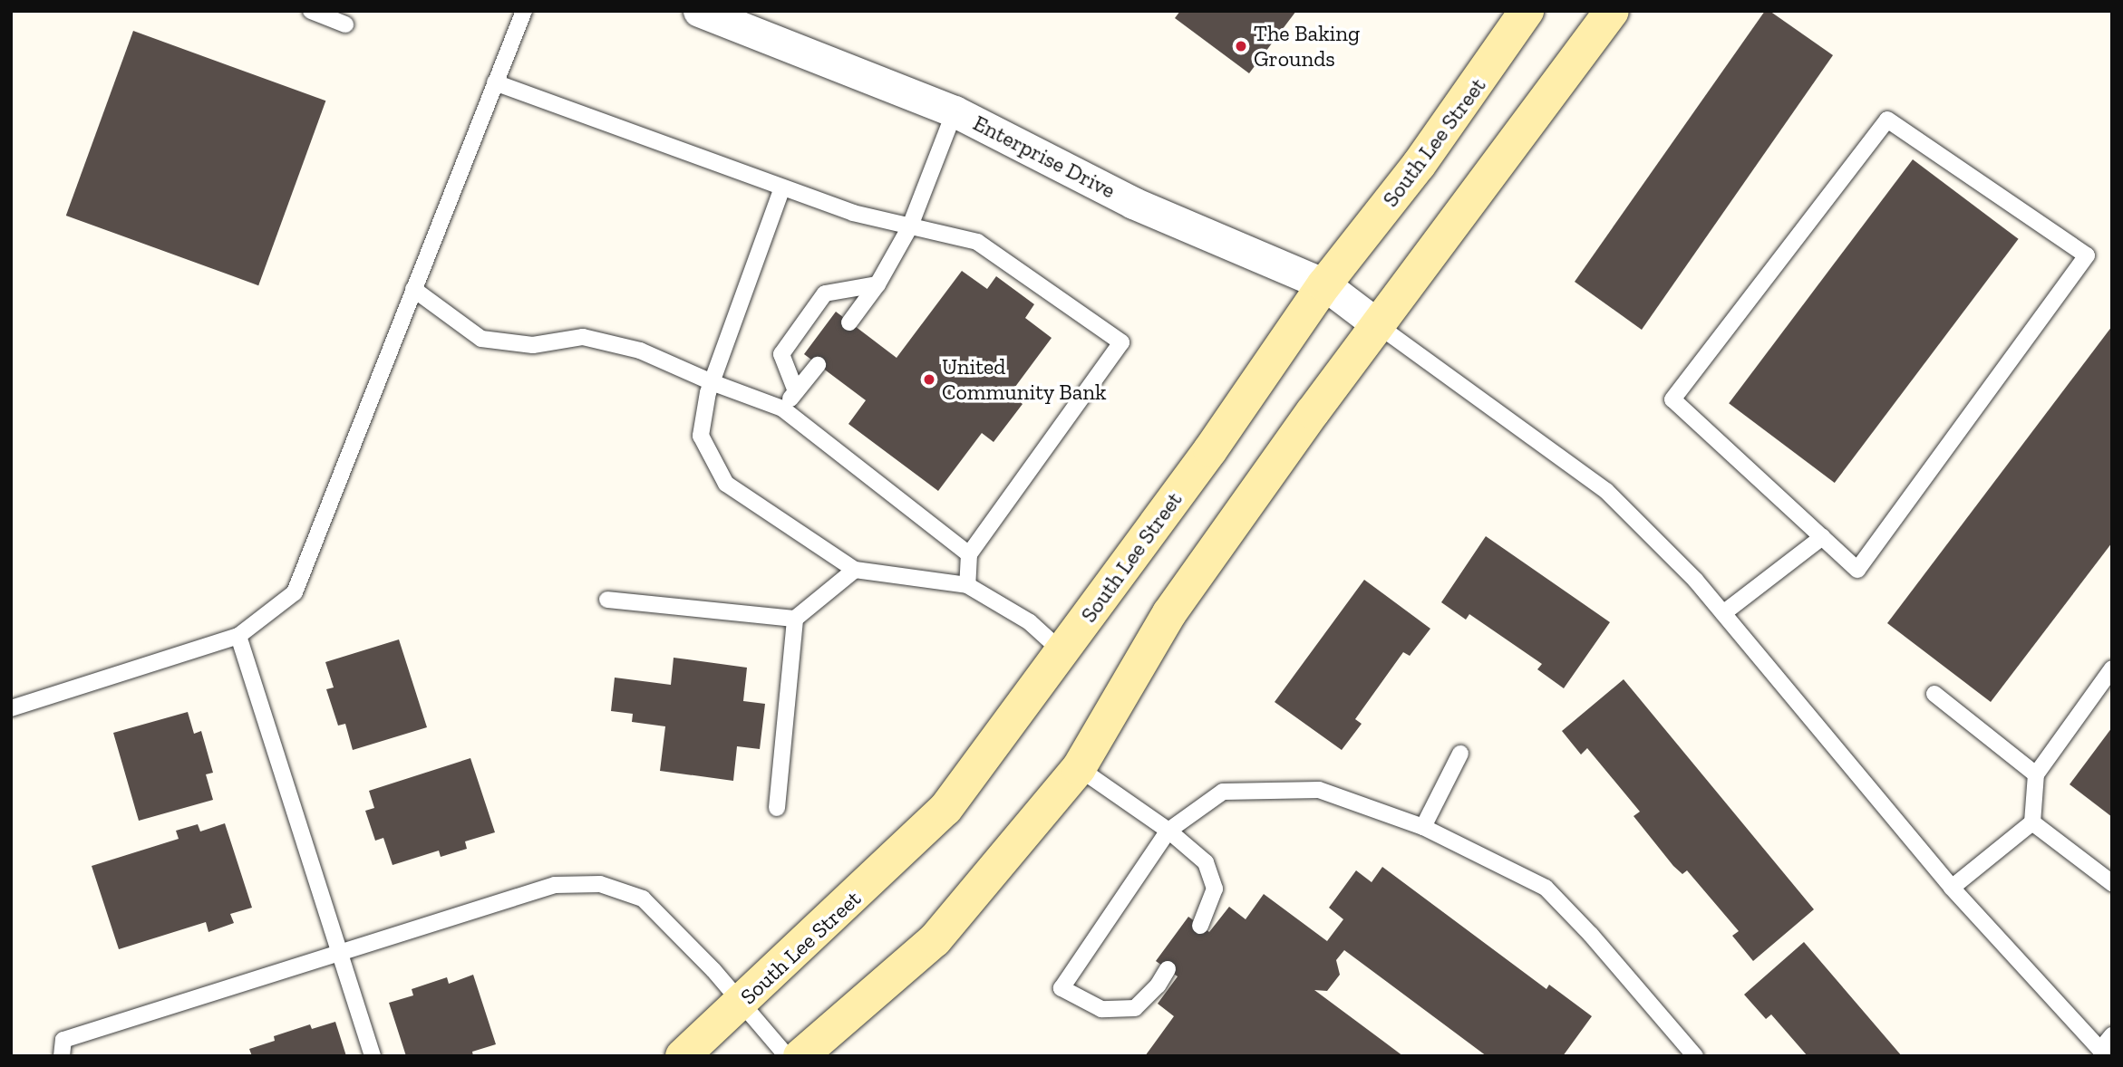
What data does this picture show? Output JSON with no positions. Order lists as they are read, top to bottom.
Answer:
{
  "streets": {
    "main road": ["South Lee Street"],
    "street": ["Enterprise Drive"]
  },
  "crossings": [
    ["South Lee Street", "Enterprise Drive"]
  ],
  "places": ["The Baking Grounds", "United Community Bank"]
}
